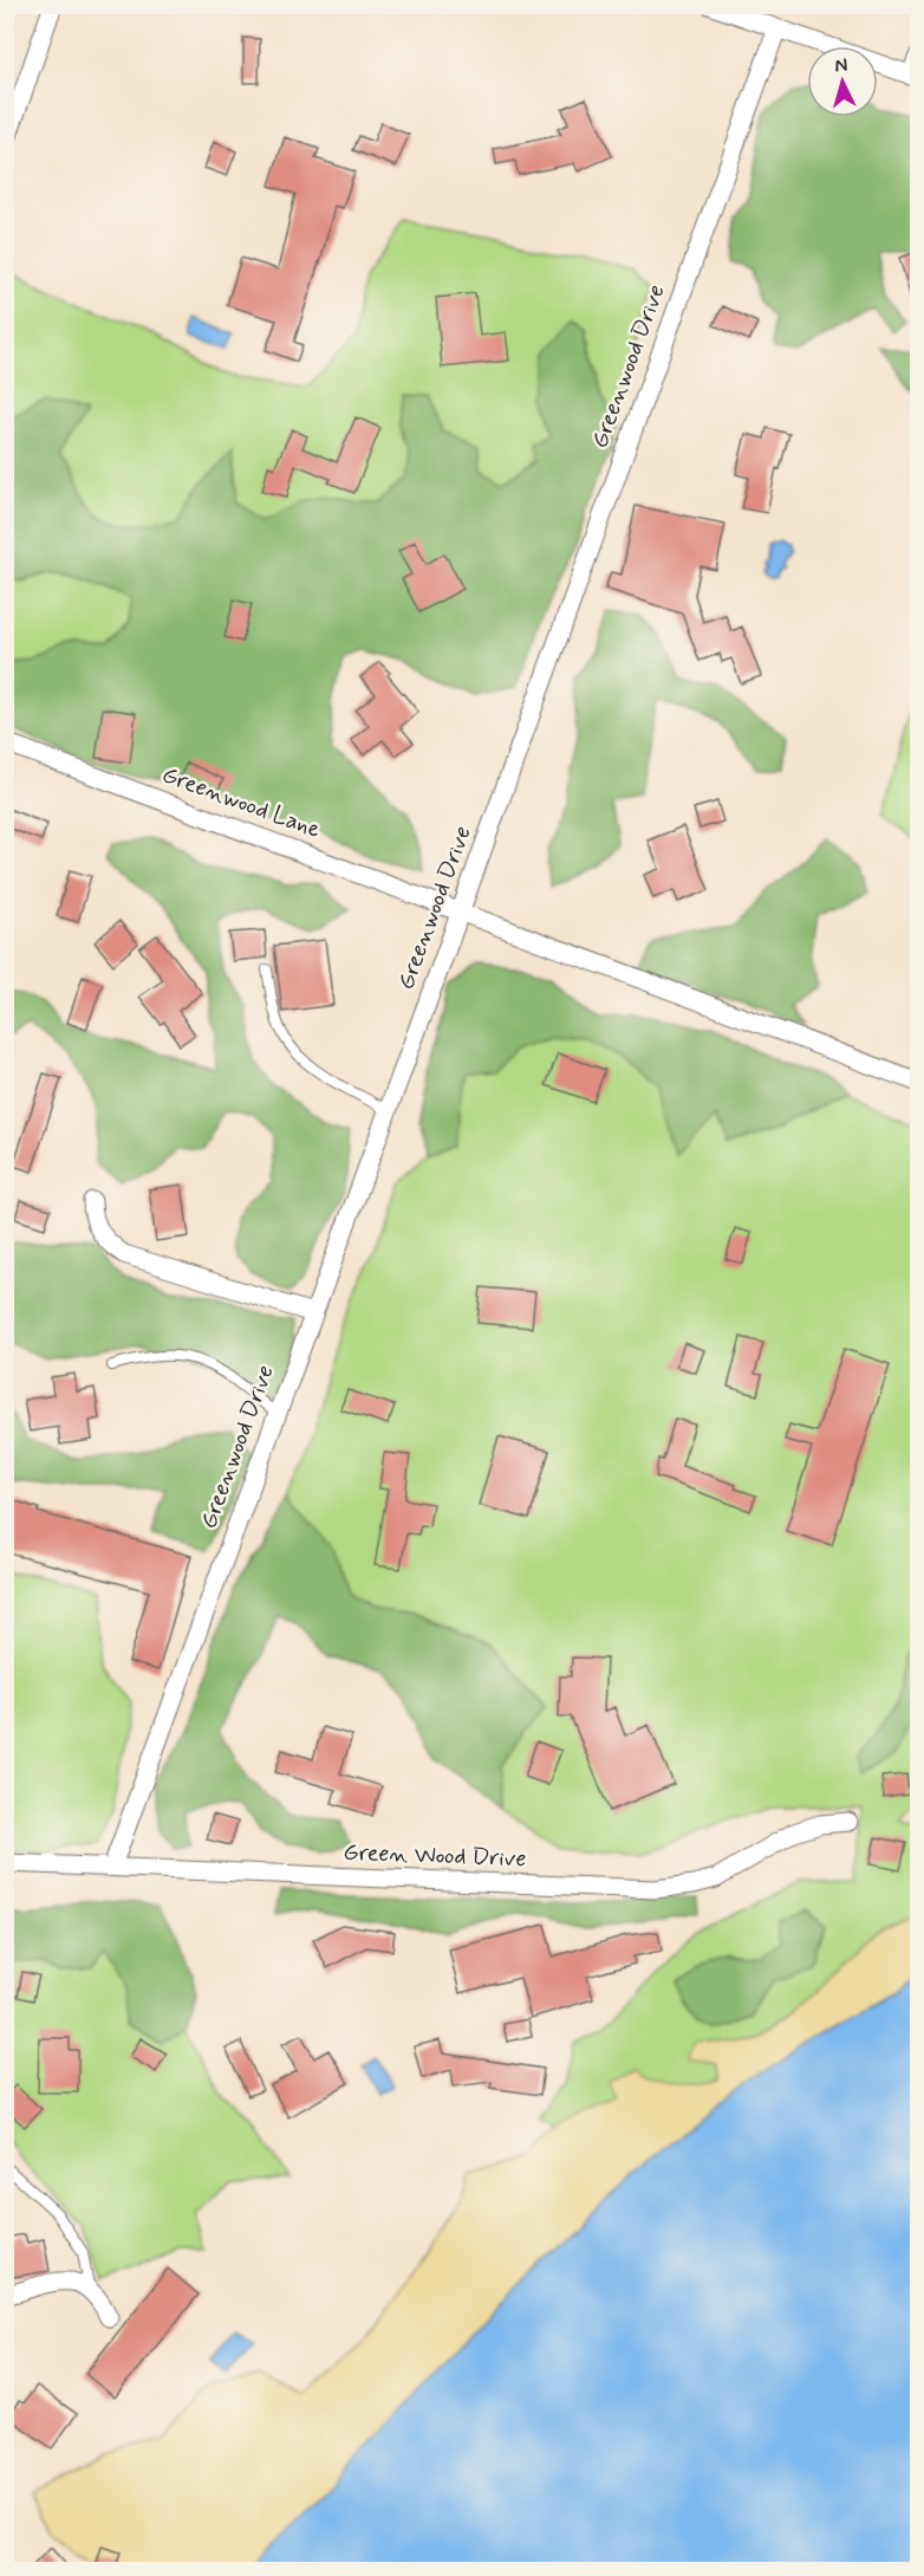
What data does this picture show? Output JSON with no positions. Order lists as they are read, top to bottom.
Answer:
{
  "streets": {
    "street": ["Greenwood Drive", "Greenwood Lane", "Green Wood Drive"]
  },
  "crossings": [
    ["Greenwood Drive", "Greenwood Lane"],
    ["Greenwood Drive", "Green Wood Drive"]
  ],
  "north": "top"
}
